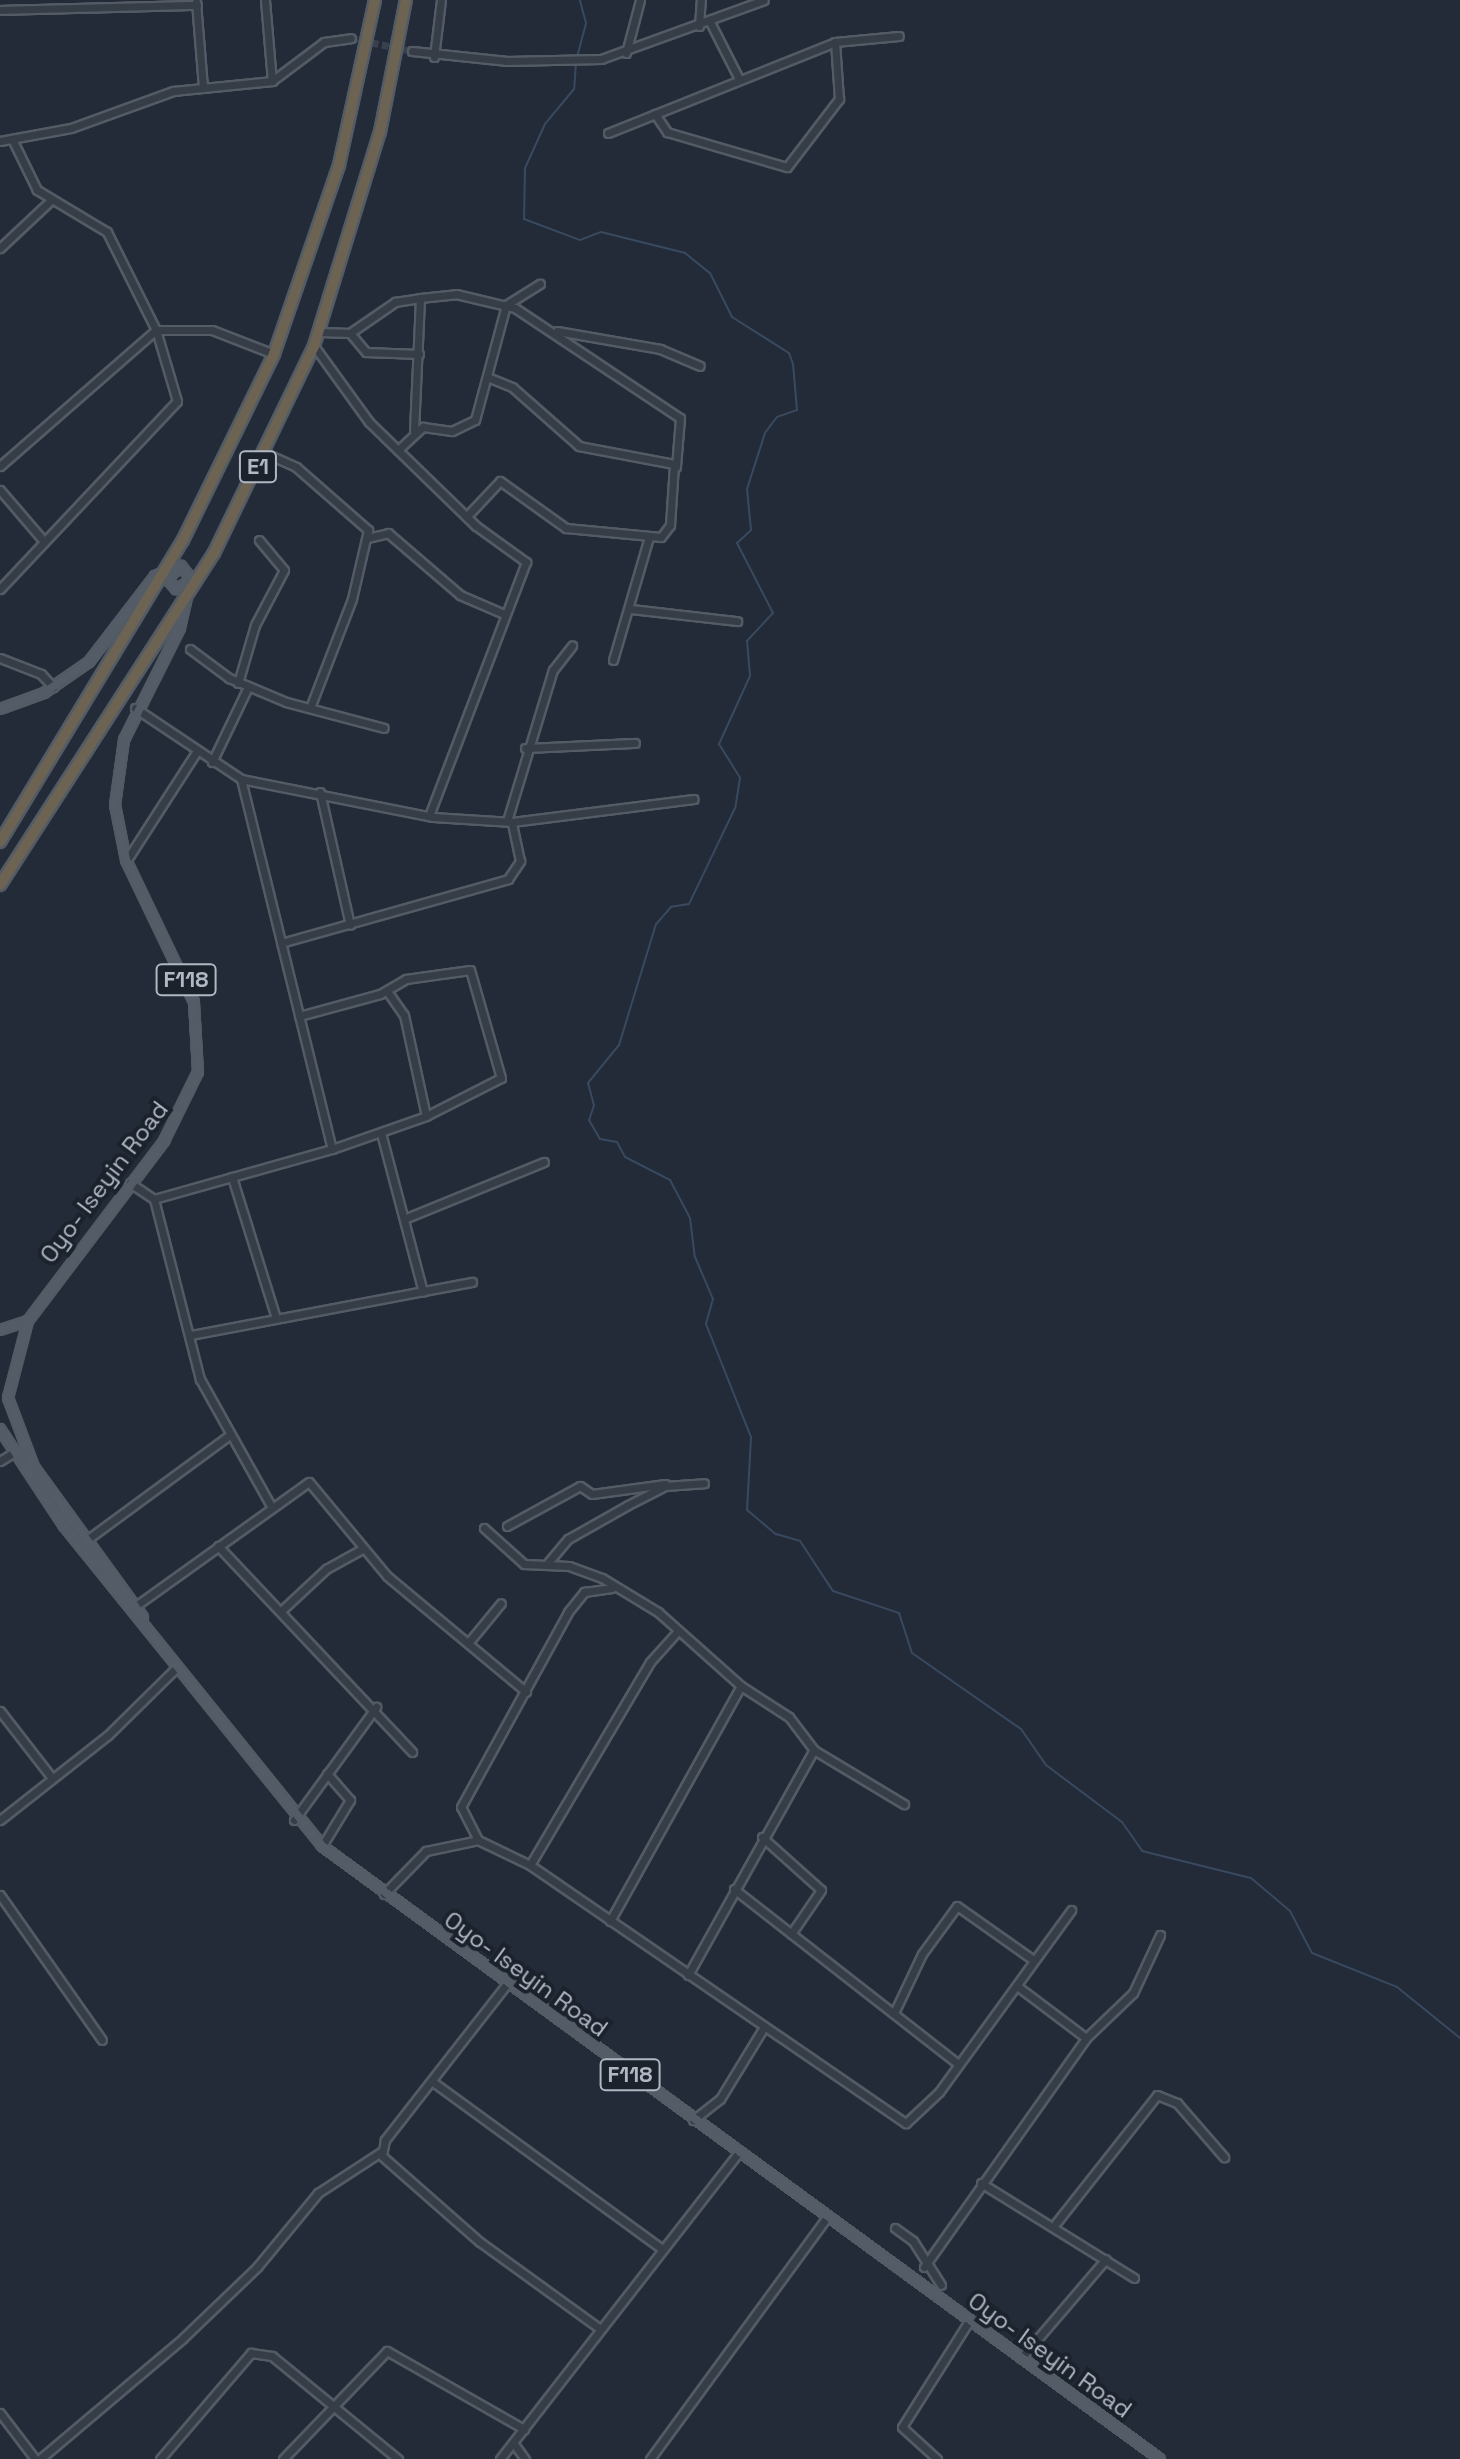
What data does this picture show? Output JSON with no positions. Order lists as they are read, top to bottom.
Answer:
{
  "streets": {
    "highway": ["E1"],
    "main road": ["F118", "Oyo- Iseyin Road"]
  },
  "crossings": [
    ["E1", "Oyo- Iseyin Road"]
  ]
}
